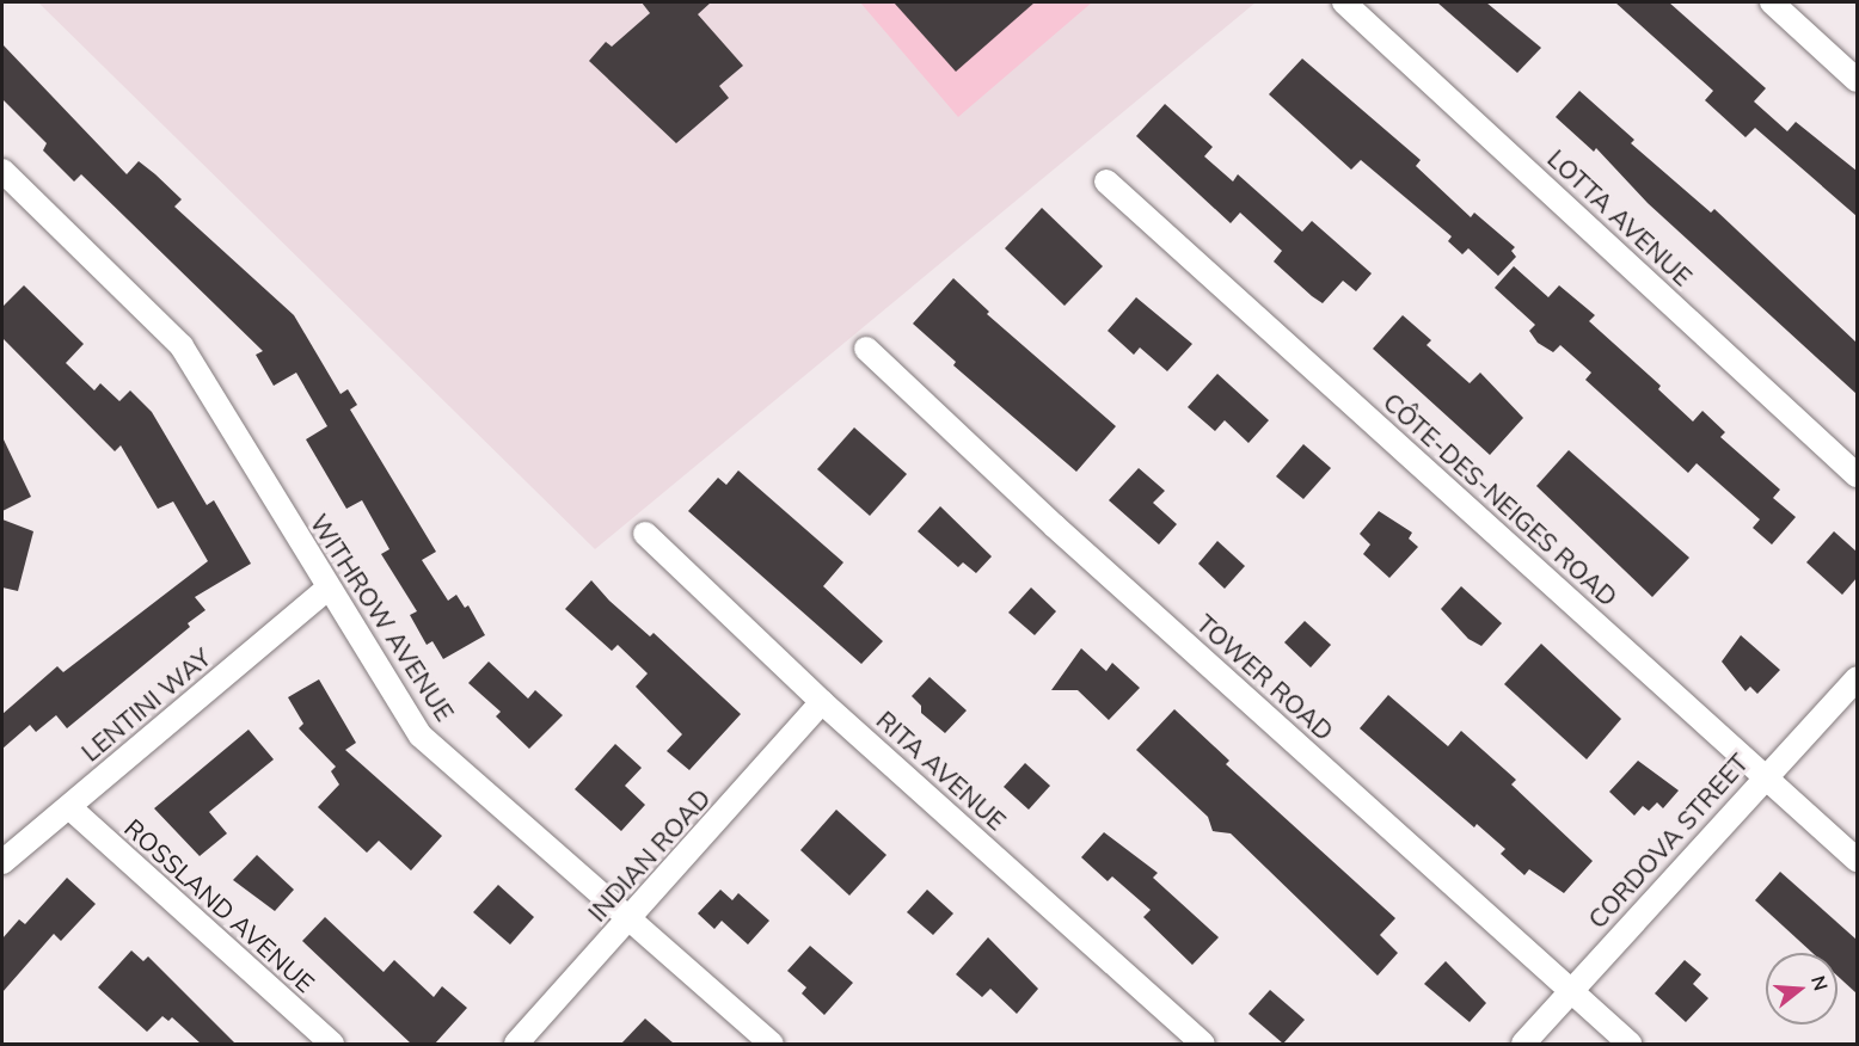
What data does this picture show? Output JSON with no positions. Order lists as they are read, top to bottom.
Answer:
{
  "streets": {
    "street": [
      "LOTTA AVENUE",
      "CÔTE-DES-NEIGES ROAD",
      "WITHROW AVENUE",
      "TOWER ROAD",
      "LENTINI WAY",
      "RITA AVENUE",
      "CORDOVA STREET",
      "INDIAN ROAD",
      "ROSSLAND AVENUE"
    ]
  },
  "crossings": [
    ["CÔTE-DES-NEIGES ROAD", "CORDOVA STREET"],
    ["WITHROW AVENUE", "LENTINI WAY"],
    ["WITHROW AVENUE", "INDIAN ROAD"],
    ["TOWER ROAD", "CORDOVA STREET"],
    ["LENTINI WAY", "ROSSLAND AVENUE"],
    ["RITA AVENUE", "INDIAN ROAD"]
  ],
  "north": "right"
}
